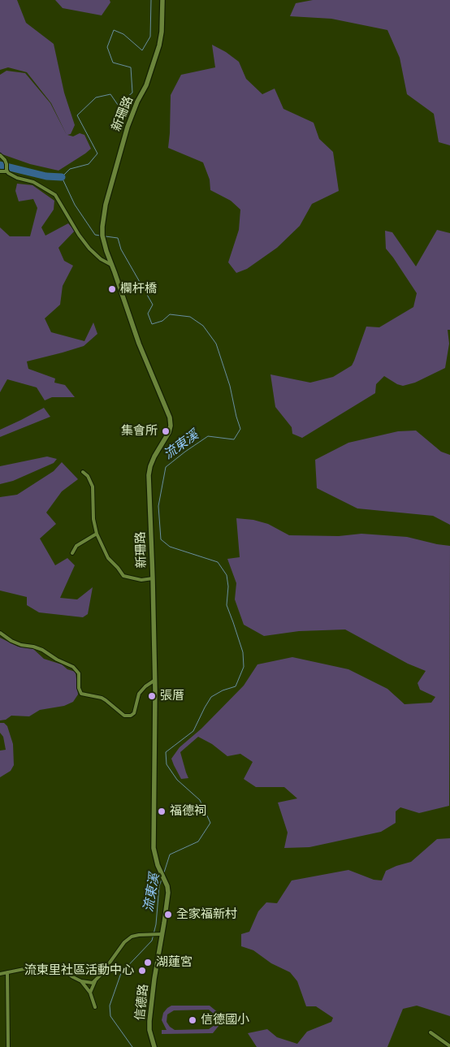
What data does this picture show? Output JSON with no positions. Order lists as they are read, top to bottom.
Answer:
{
  "streets": {
    "street": ["新珊路", "信德路"]
  },
  "crossings": [
    ["新珊路", "信德路"]
  ],
  "water": ["流東溪"],
  "places": [
    "欄杆橋",
    "集會所",
    "張厝",
    "福德祠",
    "全家福新村",
    "湖蓮宮",
    "流東里社區活動中心",
    "信德國小"
  ]
}
